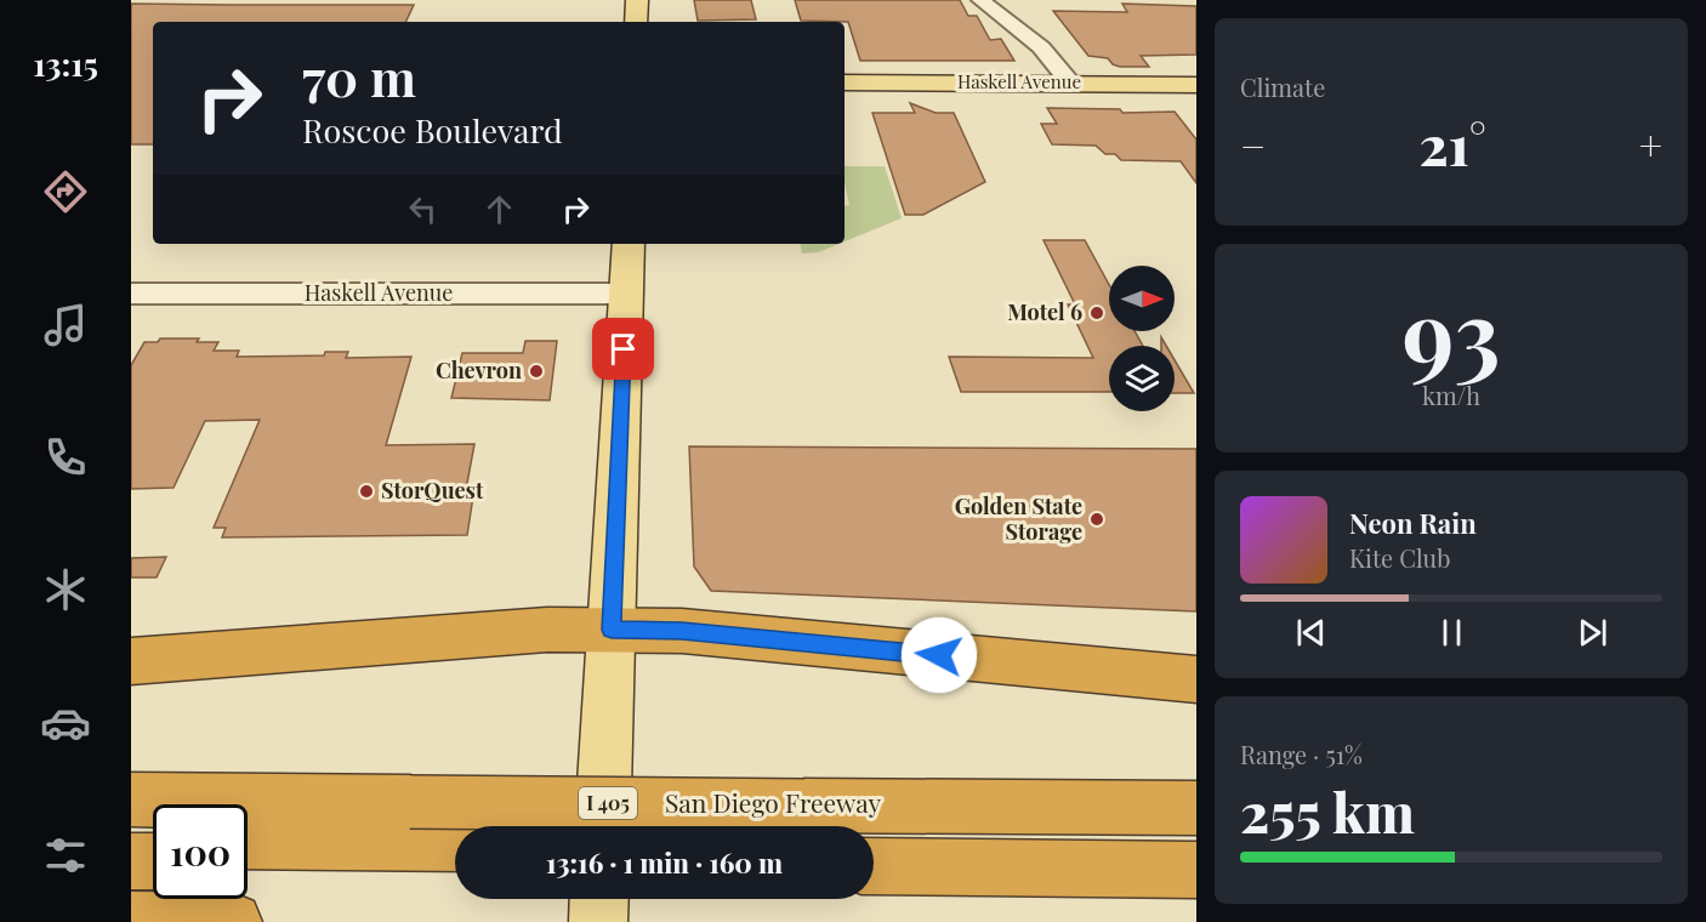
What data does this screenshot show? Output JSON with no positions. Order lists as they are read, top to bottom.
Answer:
{
  "streets": {
    "highway": ["I 405", "San Diego Freeway"],
    "main road": ["Haskell Avenue"]
  },
  "places": [
    "Motel 6",
    "Chevron",
    "StorQuest",
    "Golden State Storage"
  ],
  "north": "right",
  "page": {
    "tabs": "13:15",
    "tile": [
      "Climate",
      ["93", "km/h"],
      ["Range · 51%", "255 km"]
    ],
    "turn": ["70 m", "Roscoe Boulevard"],
    "heat": ["−", "21°", "+"],
    "song": ["Neon Rain", "Kite Club"],
    "limit": "100",
    "trip": "13:16 · 1 min · 160 m"
  }
}
